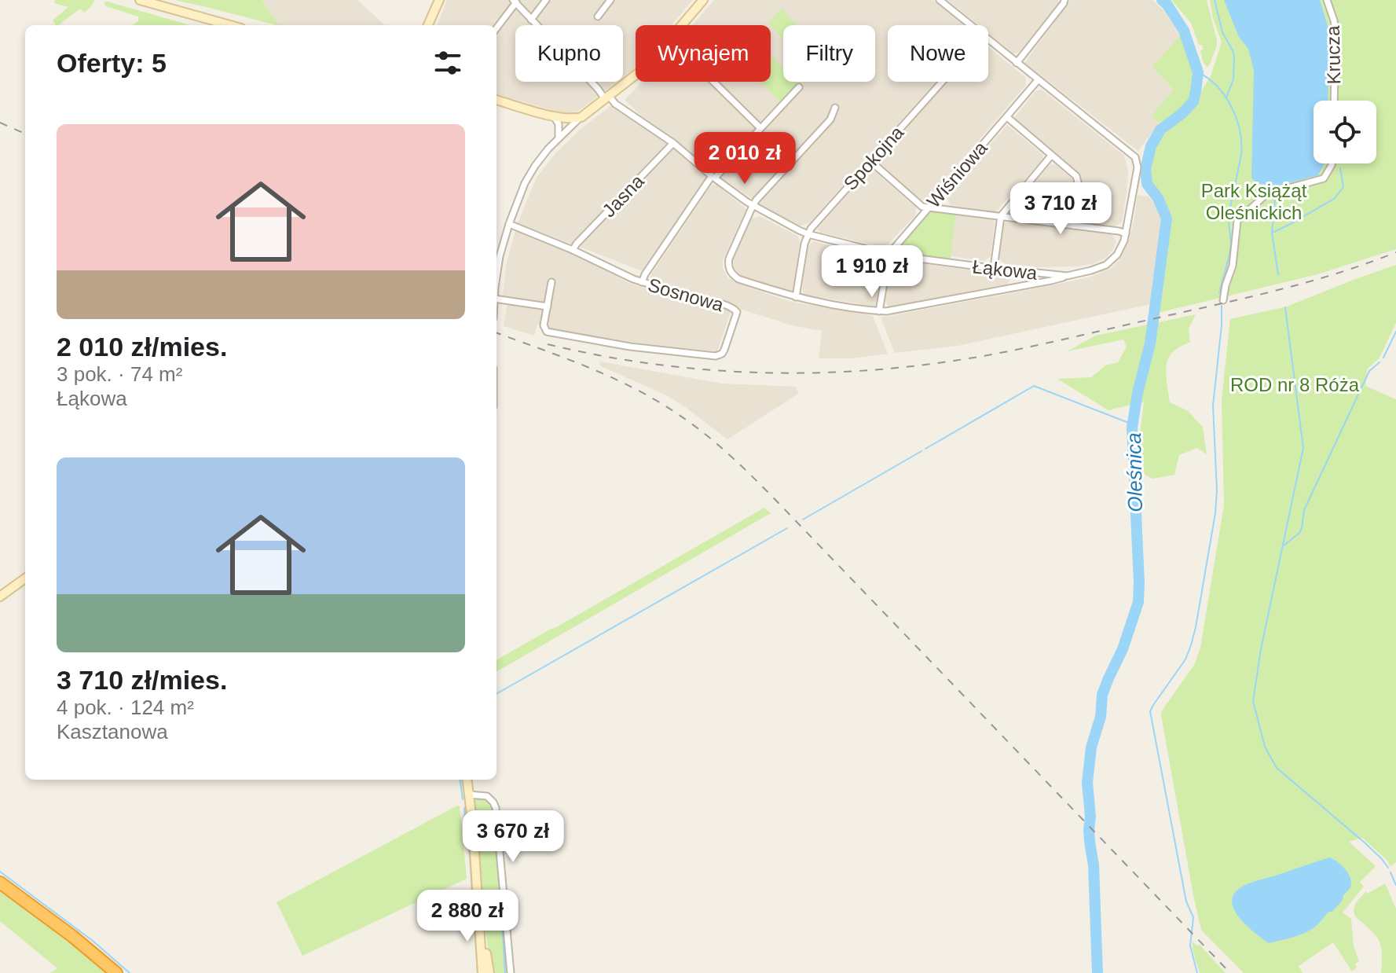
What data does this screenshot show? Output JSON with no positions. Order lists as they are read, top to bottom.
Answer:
{
  "streets": {
    "street": [
      "Krucza",
      "Spokojna",
      "Wiśniowa",
      "Jasna",
      "Łąkowa",
      "Sosnowa"
    ]
  },
  "crossings": [
    ["Spokojna", "Łąkowa"],
    ["Wiśniowa", "Łąkowa"],
    ["Jasna", "Łąkowa"],
    ["Jasna", "Sosnowa"]
  ],
  "water": ["Oleśnica"],
  "parks": ["Park Książąt Oleśnickich", "ROD nr 8 Róża"],
  "page": {
    "chip": [
      "Kupno",
      "Wynajem",
      "Filtry",
      "Nowe"
    ],
    "heading": "Oferty: 5",
    "list": [
      {
        "name": "2 010 zł/mies.",
        "note": "3 pok. · 74 m² · Łąkowa"
      },
      {
        "name": "3 710 zł/mies.",
        "note": "4 pok. · 124 m² · Kasztanowa"
      }
    ],
    "price": [
      "2 010 zł",
      "3 710 zł",
      "1 910 zł",
      "3 670 zł",
      "2 880 zł"
    ]
  }
}
